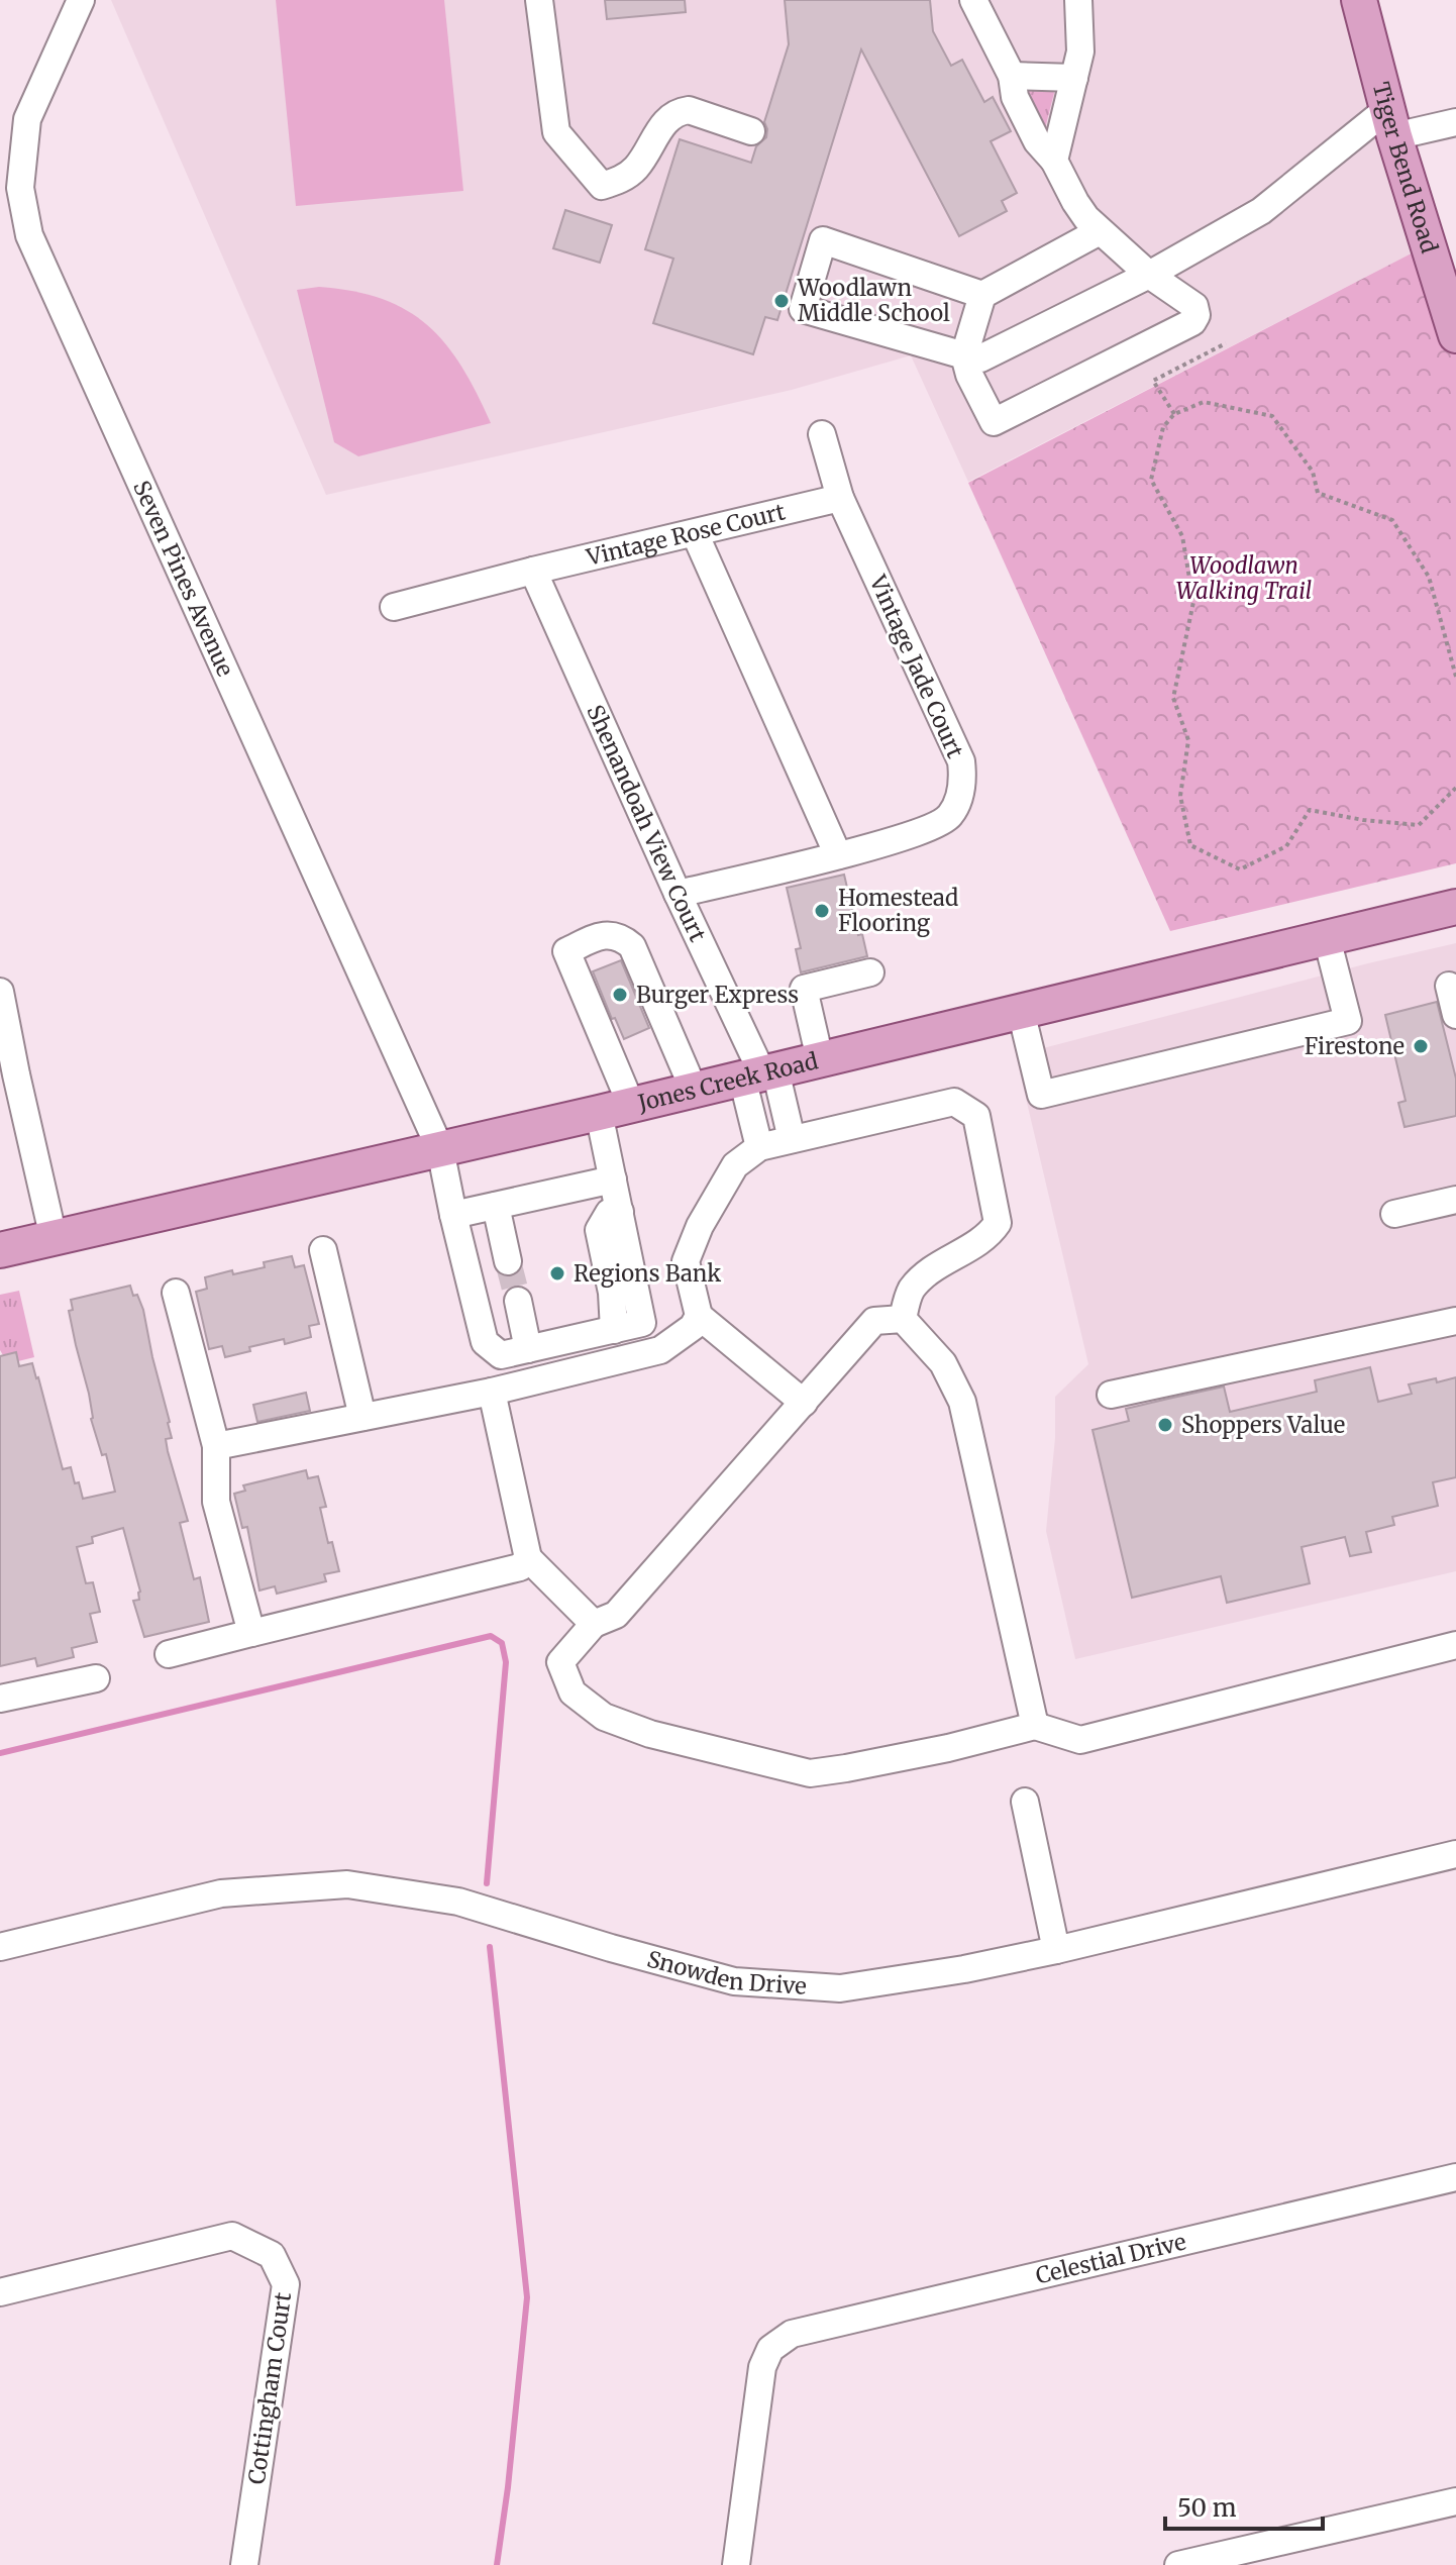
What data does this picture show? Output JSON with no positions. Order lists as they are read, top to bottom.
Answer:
{
  "streets": {
    "main road": ["Tiger Bend Road", "Jones Creek Road"],
    "street": [
      "Vintage Rose Court",
      "Seven Pines Avenue",
      "Vintage Jade Court",
      "Shenandoah View Court",
      "Snowden Drive",
      "Celestial Drive",
      "Cottingham Court"
    ]
  },
  "crossings": [
    ["Vintage Rose Court", "Vintage Jade Court"],
    ["Vintage Rose Court", "Shenandoah View Court"],
    ["Seven Pines Avenue", "Jones Creek Road"],
    ["Vintage Jade Court", "Shenandoah View Court"],
    ["Shenandoah View Court", "Jones Creek Road"]
  ],
  "parks": ["Woodlawn Walking Trail"],
  "places": [
    "Woodlawn Middle School",
    "Homestead Flooring",
    "Burger Express",
    "Firestone",
    "Regions Bank",
    "Shoppers Value"
  ],
  "scale_bar": "50 m"
}
